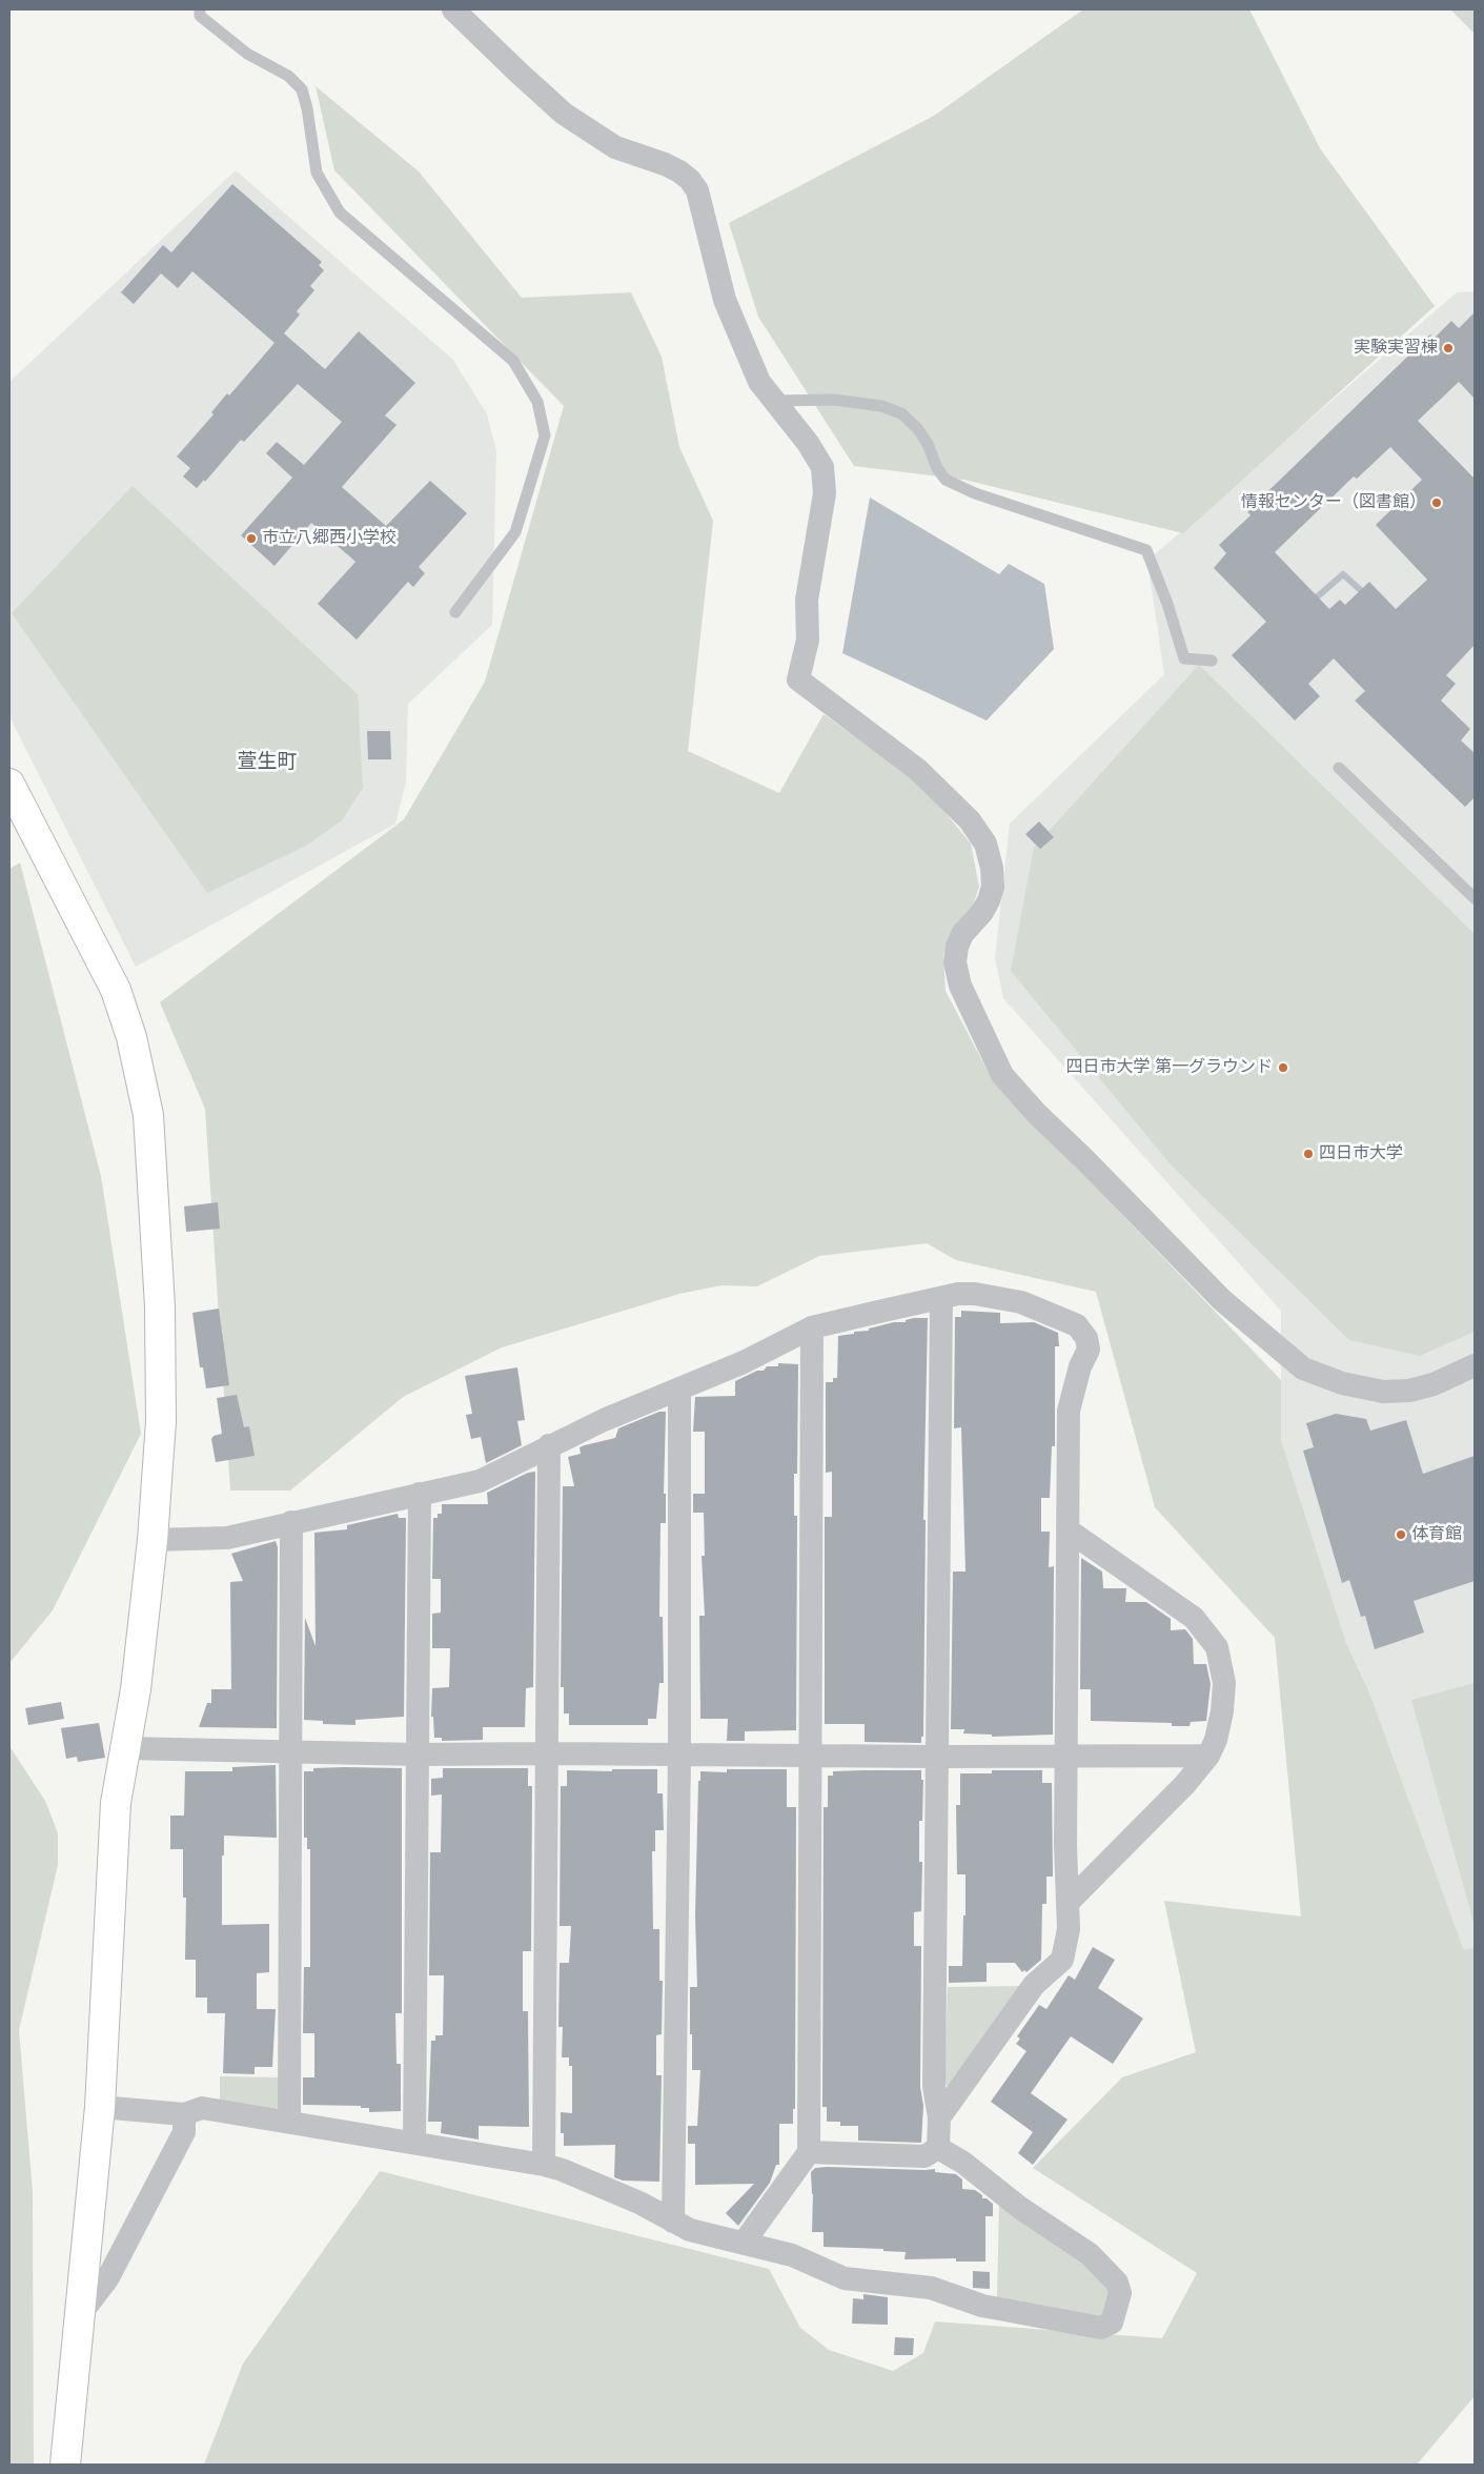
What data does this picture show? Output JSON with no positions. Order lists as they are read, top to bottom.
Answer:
{
  "districts": ["萱生町"],
  "places": [
    "実験実習棟",
    "情報センター（図書館）",
    "市立八郷西小学校",
    "四日市大学 第一グラウンド",
    "四日市大学",
    "体育館"
  ]
}
